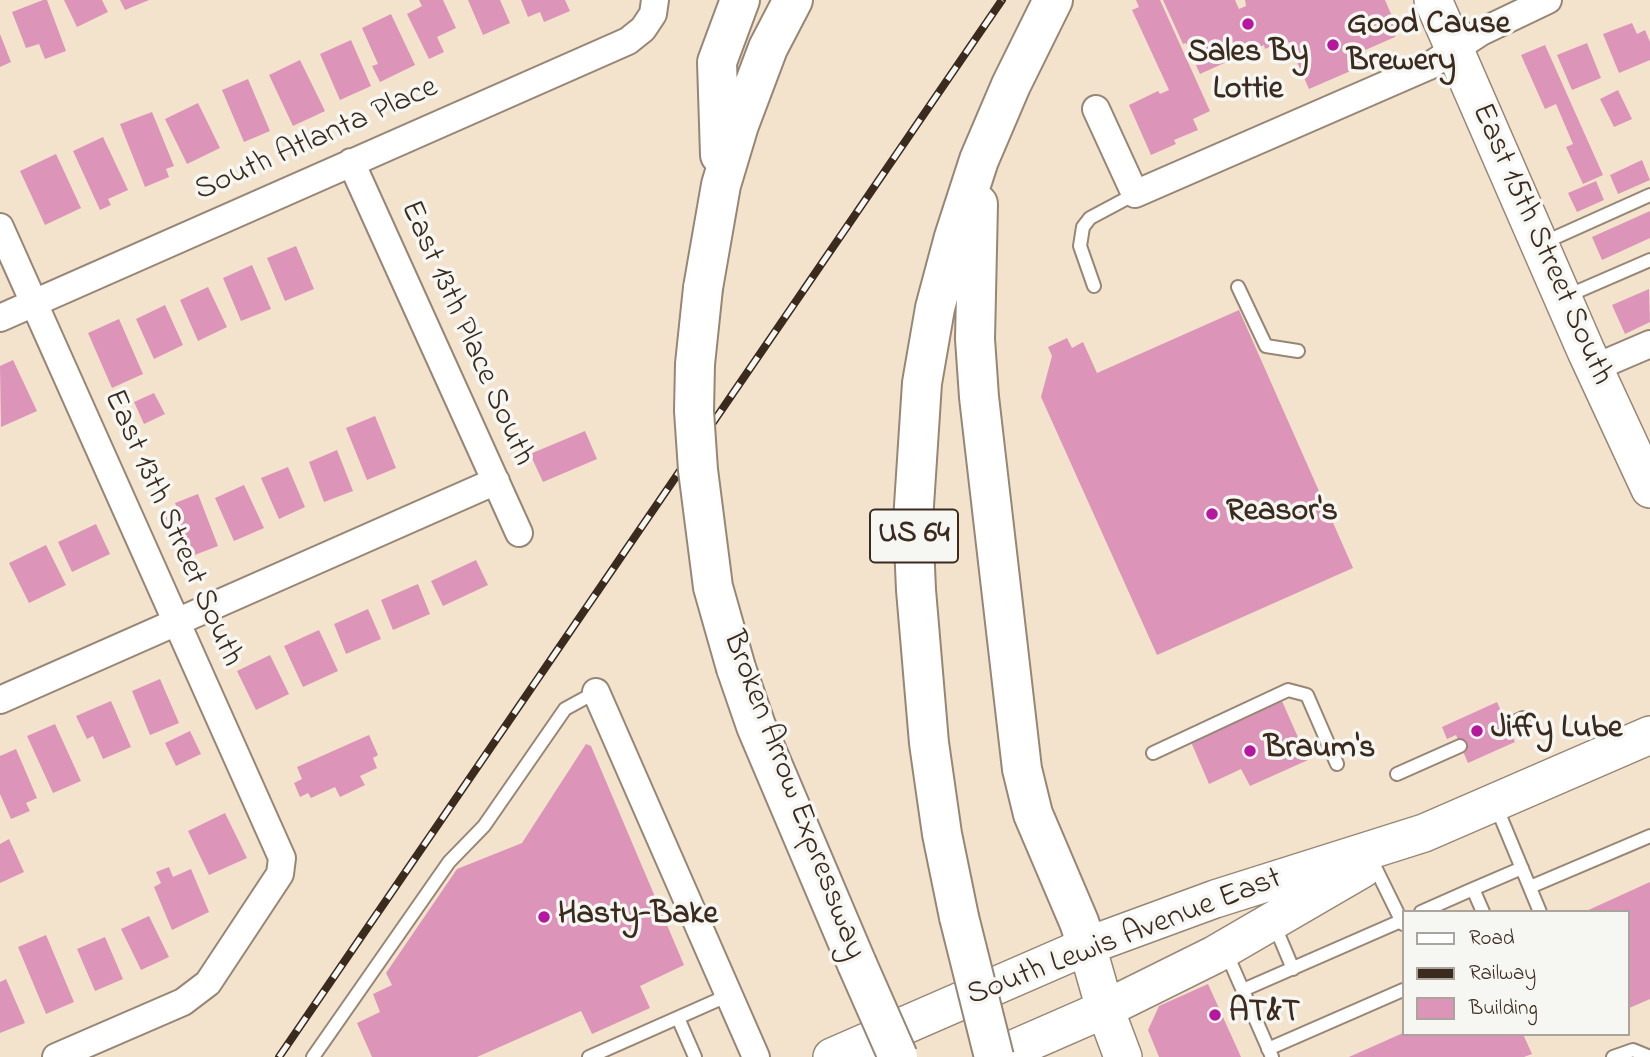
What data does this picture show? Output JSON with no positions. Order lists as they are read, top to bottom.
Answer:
{
  "streets": {
    "highway": ["US 64", "Broken Arrow Expressway"],
    "street": [
      "South Atlanta Place",
      "East 15th Street South",
      "East 13th Place South",
      "East 13th Street South",
      "South Lewis Avenue East"
    ]
  },
  "crossings": [
    ["South Atlanta Place", "East 13th Place South"],
    ["South Atlanta Place", "East 13th Street South"],
    ["US 64", "South Lewis Avenue East"]
  ],
  "places": [
    "Sales By Lottie",
    "Good Cause Brewery",
    "Reasor's",
    "Jiffy Lube",
    "Braum's",
    "Hasty-Bake",
    "AT&T"
  ],
  "legend": ["Road", "Railway", "Building"]
}
